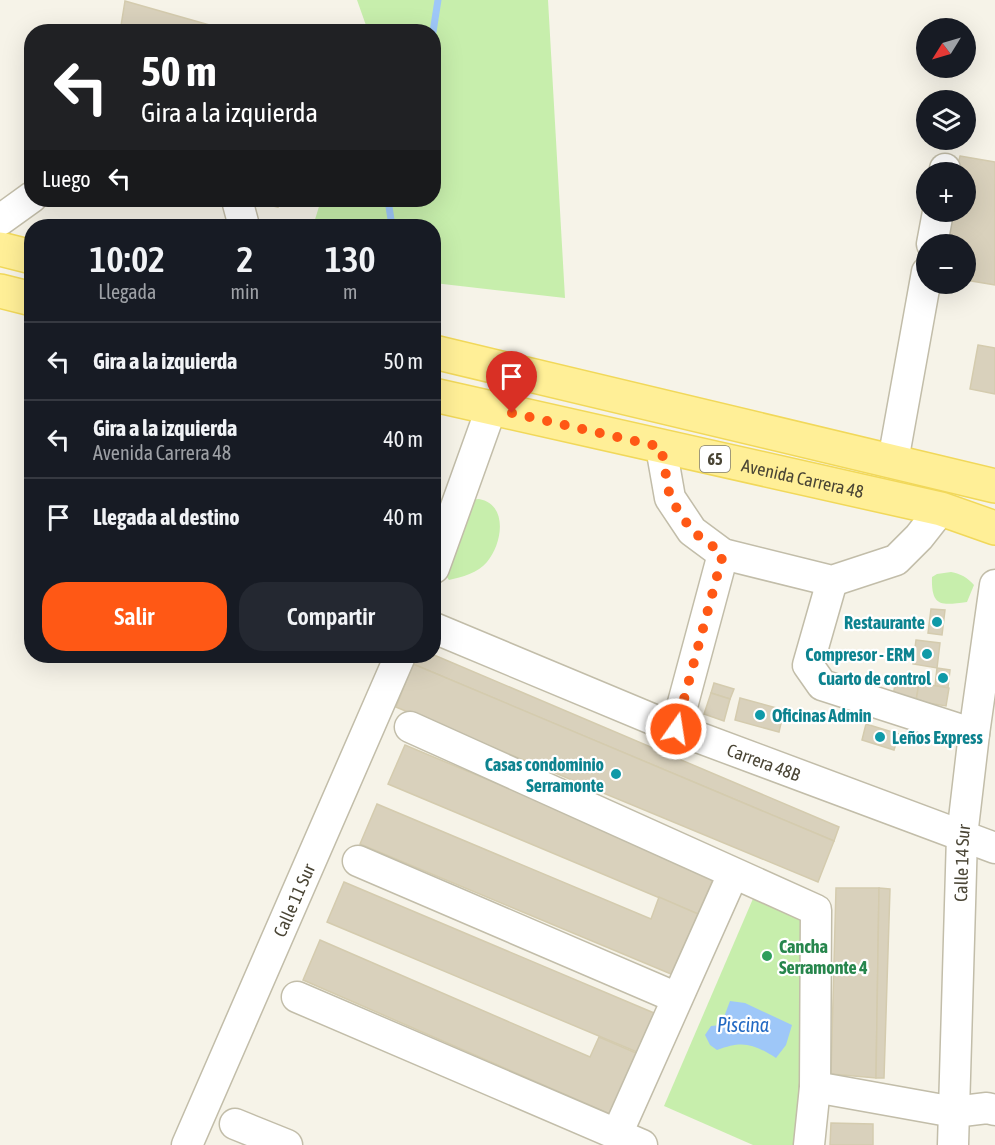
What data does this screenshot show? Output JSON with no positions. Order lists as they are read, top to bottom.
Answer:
{
  "streets": {
    "main road": ["65", "Avenida Carrera 48"],
    "street": ["Carrera 48B", "Calle 14 Sur", "Calle 11 Sur"]
  },
  "crossings": [
    ["Carrera 48B", "Calle 14 Sur"]
  ],
  "water": ["Piscina"],
  "places": [
    "Restaurante",
    "Compresor - ERM",
    "Cuarto de control",
    "Oficinas Admin",
    "Leños Express",
    "Casas condominio Serramonte",
    "Cancha Serramonte 4"
  ],
  "north": "bottom left",
  "page": {
    "map_buttons": ["+", "−"],
    "turn": ["50 m", "Gira a la izquierda"],
    "then": "Luego",
    "eta": [
      "10:02",
      "Llegada",
      "2",
      "min",
      "130",
      "m"
    ],
    "list": [
      {
        "name": "Gira a la izquierda",
        "value": "50 m"
      },
      {
        "name": "Gira a la izquierda",
        "note": "Avenida Carrera 48",
        "value": "40 m"
      },
      {
        "name": "Llegada al destino",
        "value": "40 m"
      }
    ],
    "buttons": ["Salir", "Compartir"]
  }
}
